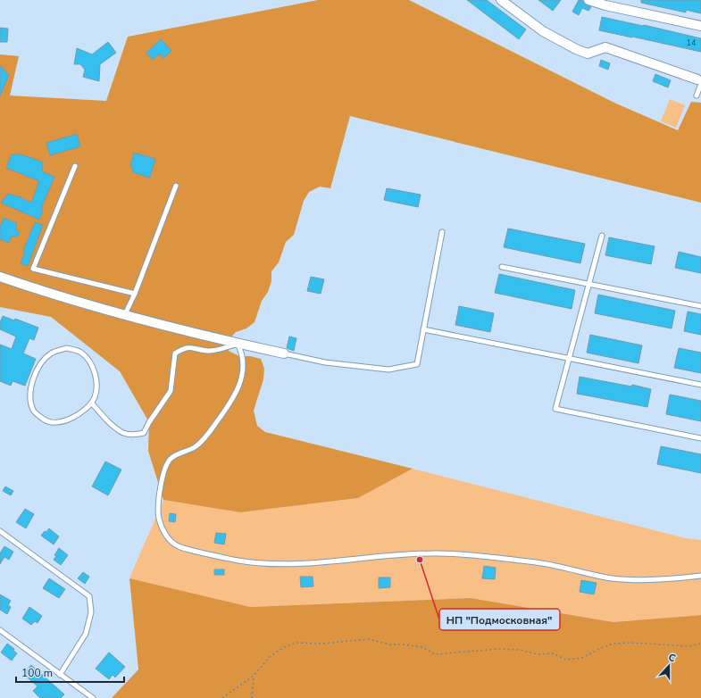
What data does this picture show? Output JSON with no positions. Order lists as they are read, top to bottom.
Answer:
{
  "places": ["НП \"Подмосковная\""],
  "house_numbers": ["14"],
  "scale_bar": "100 m",
  "north": "top"
}
